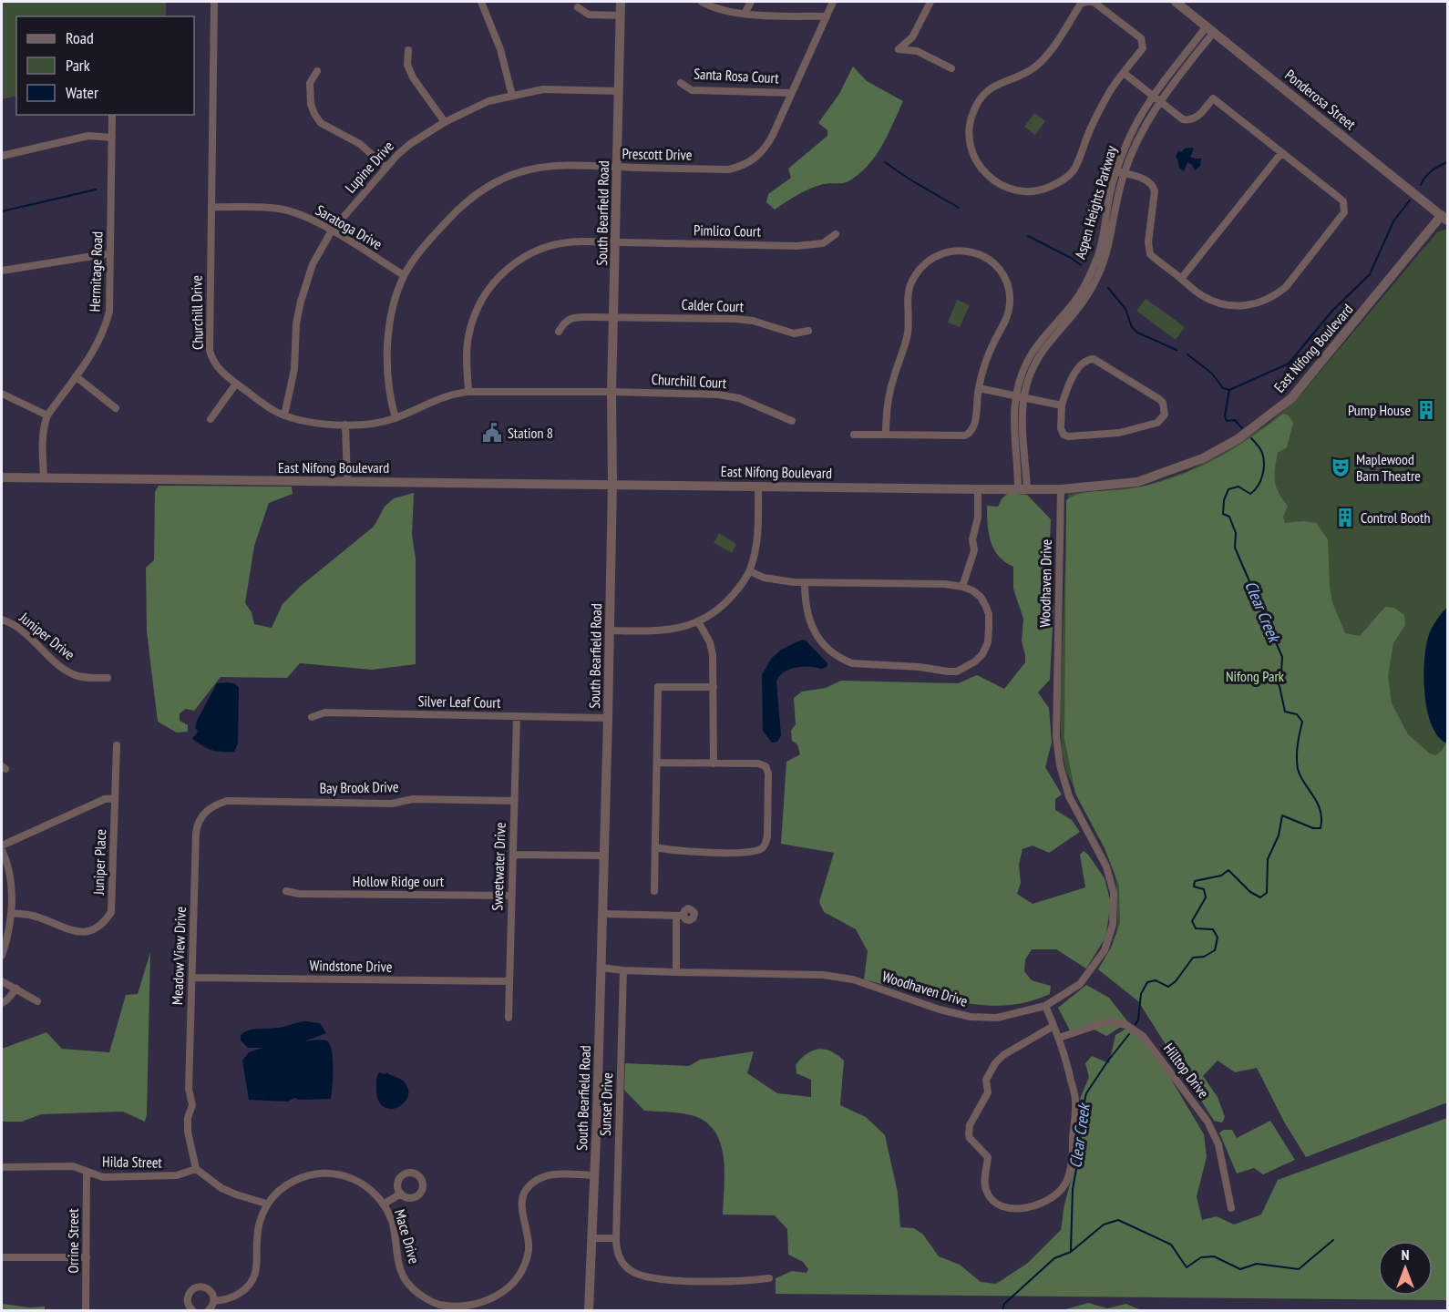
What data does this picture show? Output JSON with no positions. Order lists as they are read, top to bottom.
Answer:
{
  "streets": {
    "street": [
      "Santa Rosa Court",
      "Ponderosa Street",
      "Prescott Drive",
      "Lupine Drive",
      "Aspen Heights Parkway",
      "South Bearfield Road",
      "Saratoga Drive",
      "Pimlico Court",
      "Hermitage Road",
      "Calder Court",
      "Churchill Drive",
      "East Nifong Boulevard",
      "Churchill Court",
      "Woodhaven Drive",
      "Juniper Drive",
      "Silver Leaf Court",
      "Bay Brook Drive",
      "Juniper Place",
      "Sweetwater Drive",
      "Hollow Ridge ourt",
      "Meadow View Drive",
      "Windstone Drive",
      "Hilltop Drive",
      "Sunset Drive",
      "Hilda Street",
      "Mace Drive",
      "Orrine Street"
    ]
  },
  "crossings": [
    ["Santa Rosa Court", "Prescott Drive"],
    ["Ponderosa Street", "Aspen Heights Parkway"],
    ["Ponderosa Street", "East Nifong Boulevard"],
    ["Prescott Drive", "South Bearfield Road"],
    ["Prescott Drive", "Saratoga Drive"],
    ["Prescott Drive", "Churchill Drive"],
    ["Lupine Drive", "South Bearfield Road"],
    ["Lupine Drive", "Saratoga Drive"],
    ["Lupine Drive", "Churchill Drive"],
    ["Aspen Heights Parkway", "East Nifong Boulevard"],
    ["South Bearfield Road", "Pimlico Court"],
    ["South Bearfield Road", "Calder Court"],
    ["South Bearfield Road", "Churchill Drive"],
    ["South Bearfield Road", "East Nifong Boulevard"],
    ["South Bearfield Road", "Churchill Court"],
    ["South Bearfield Road", "Woodhaven Drive"],
    ["South Bearfield Road", "Silver Leaf Court"],
    ["South Bearfield Road", "Mace Drive"],
    ["Saratoga Drive", "Churchill Drive"],
    ["Pimlico Court", "Churchill Drive"],
    ["Hermitage Road", "East Nifong Boulevard"],
    ["Churchill Drive", "Churchill Court"],
    ["East Nifong Boulevard", "Woodhaven Drive"],
    ["Woodhaven Drive", "Sunset Drive"],
    ["Silver Leaf Court", "Sweetwater Drive"],
    ["Bay Brook Drive", "Sweetwater Drive"],
    ["Bay Brook Drive", "Meadow View Drive"],
    ["Sweetwater Drive", "Hollow Ridge ourt"],
    ["Sweetwater Drive", "Windstone Drive"],
    ["Meadow View Drive", "Windstone Drive"],
    ["Meadow View Drive", "Hilda Street"],
    ["Hilda Street", "Orrine Street"]
  ],
  "water": ["Clear Creek"],
  "parks": ["Nifong Park"],
  "places": {
    "building": ["Pump House", "Control Booth"],
    "public building": ["Station 8"],
    "theatre": ["Maplewood Barn Theatre"]
  },
  "legend": ["Road", "Park", "Water"],
  "north": "top"
}
